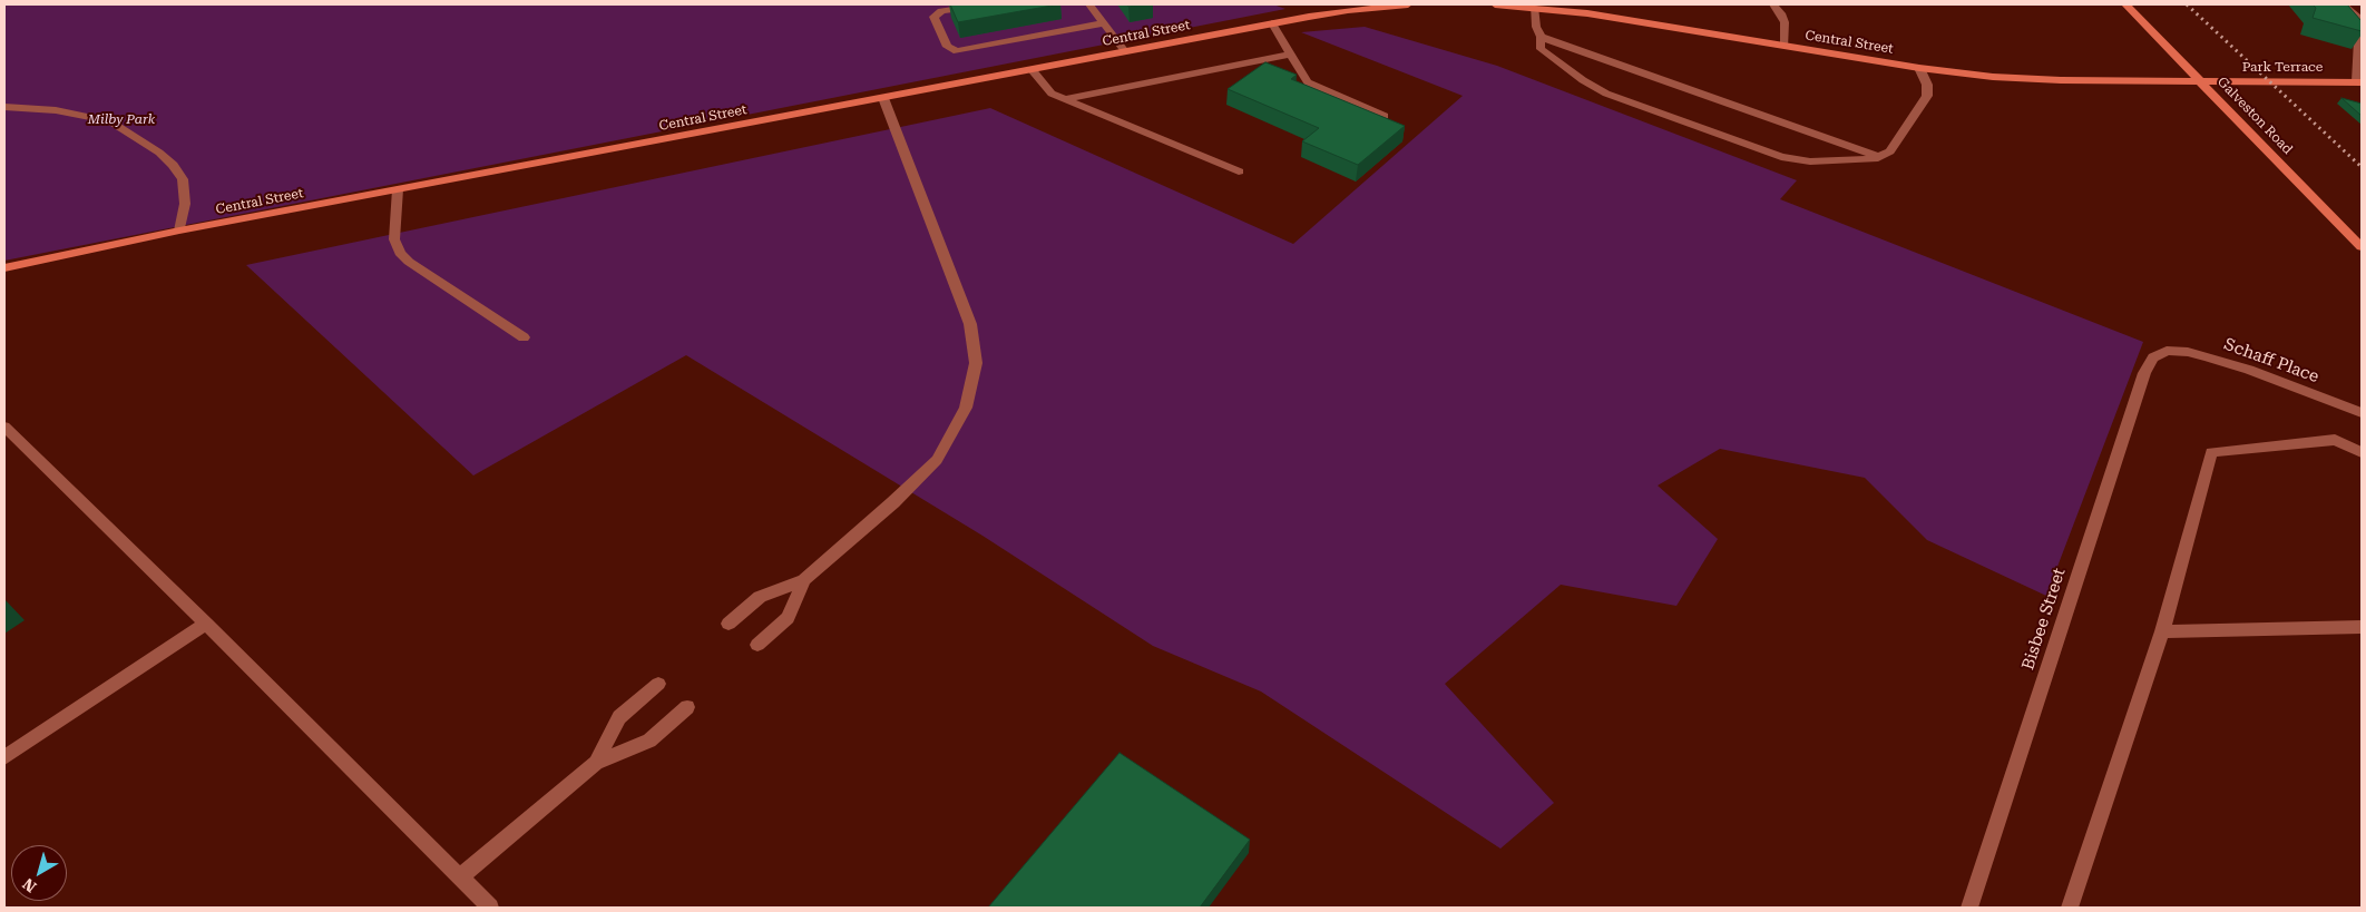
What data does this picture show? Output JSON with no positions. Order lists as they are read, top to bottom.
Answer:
{
  "streets": {
    "street": [
      "Central Street",
      "Park Terrace",
      "Galveston Road",
      "Schaff Place",
      "Bisbee Street"
    ]
  },
  "crossings": [
    ["Central Street", "Park Terrace"],
    ["Central Street", "Galveston Road"],
    ["Park Terrace", "Galveston Road"],
    ["Schaff Place", "Bisbee Street"]
  ],
  "parks": ["Milby Park"],
  "north": "bottom left"
}
